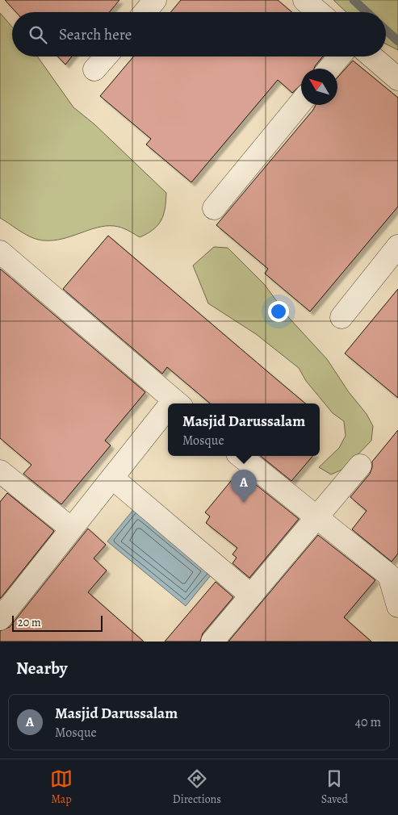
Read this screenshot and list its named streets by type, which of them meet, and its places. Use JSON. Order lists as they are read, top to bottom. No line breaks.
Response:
{"scale_bar":"20 m","north":"top left","page":{"search":"Search here","popup":["Masjid Darussalam","Mosque"],"pins":"A","scale":"20 m","heading":"Nearby","list":[{"mark":"A","name":"Masjid Darussalam","note":"Mosque","value":"40 m"}],"nav":["Map","Directions","Saved"]}}
